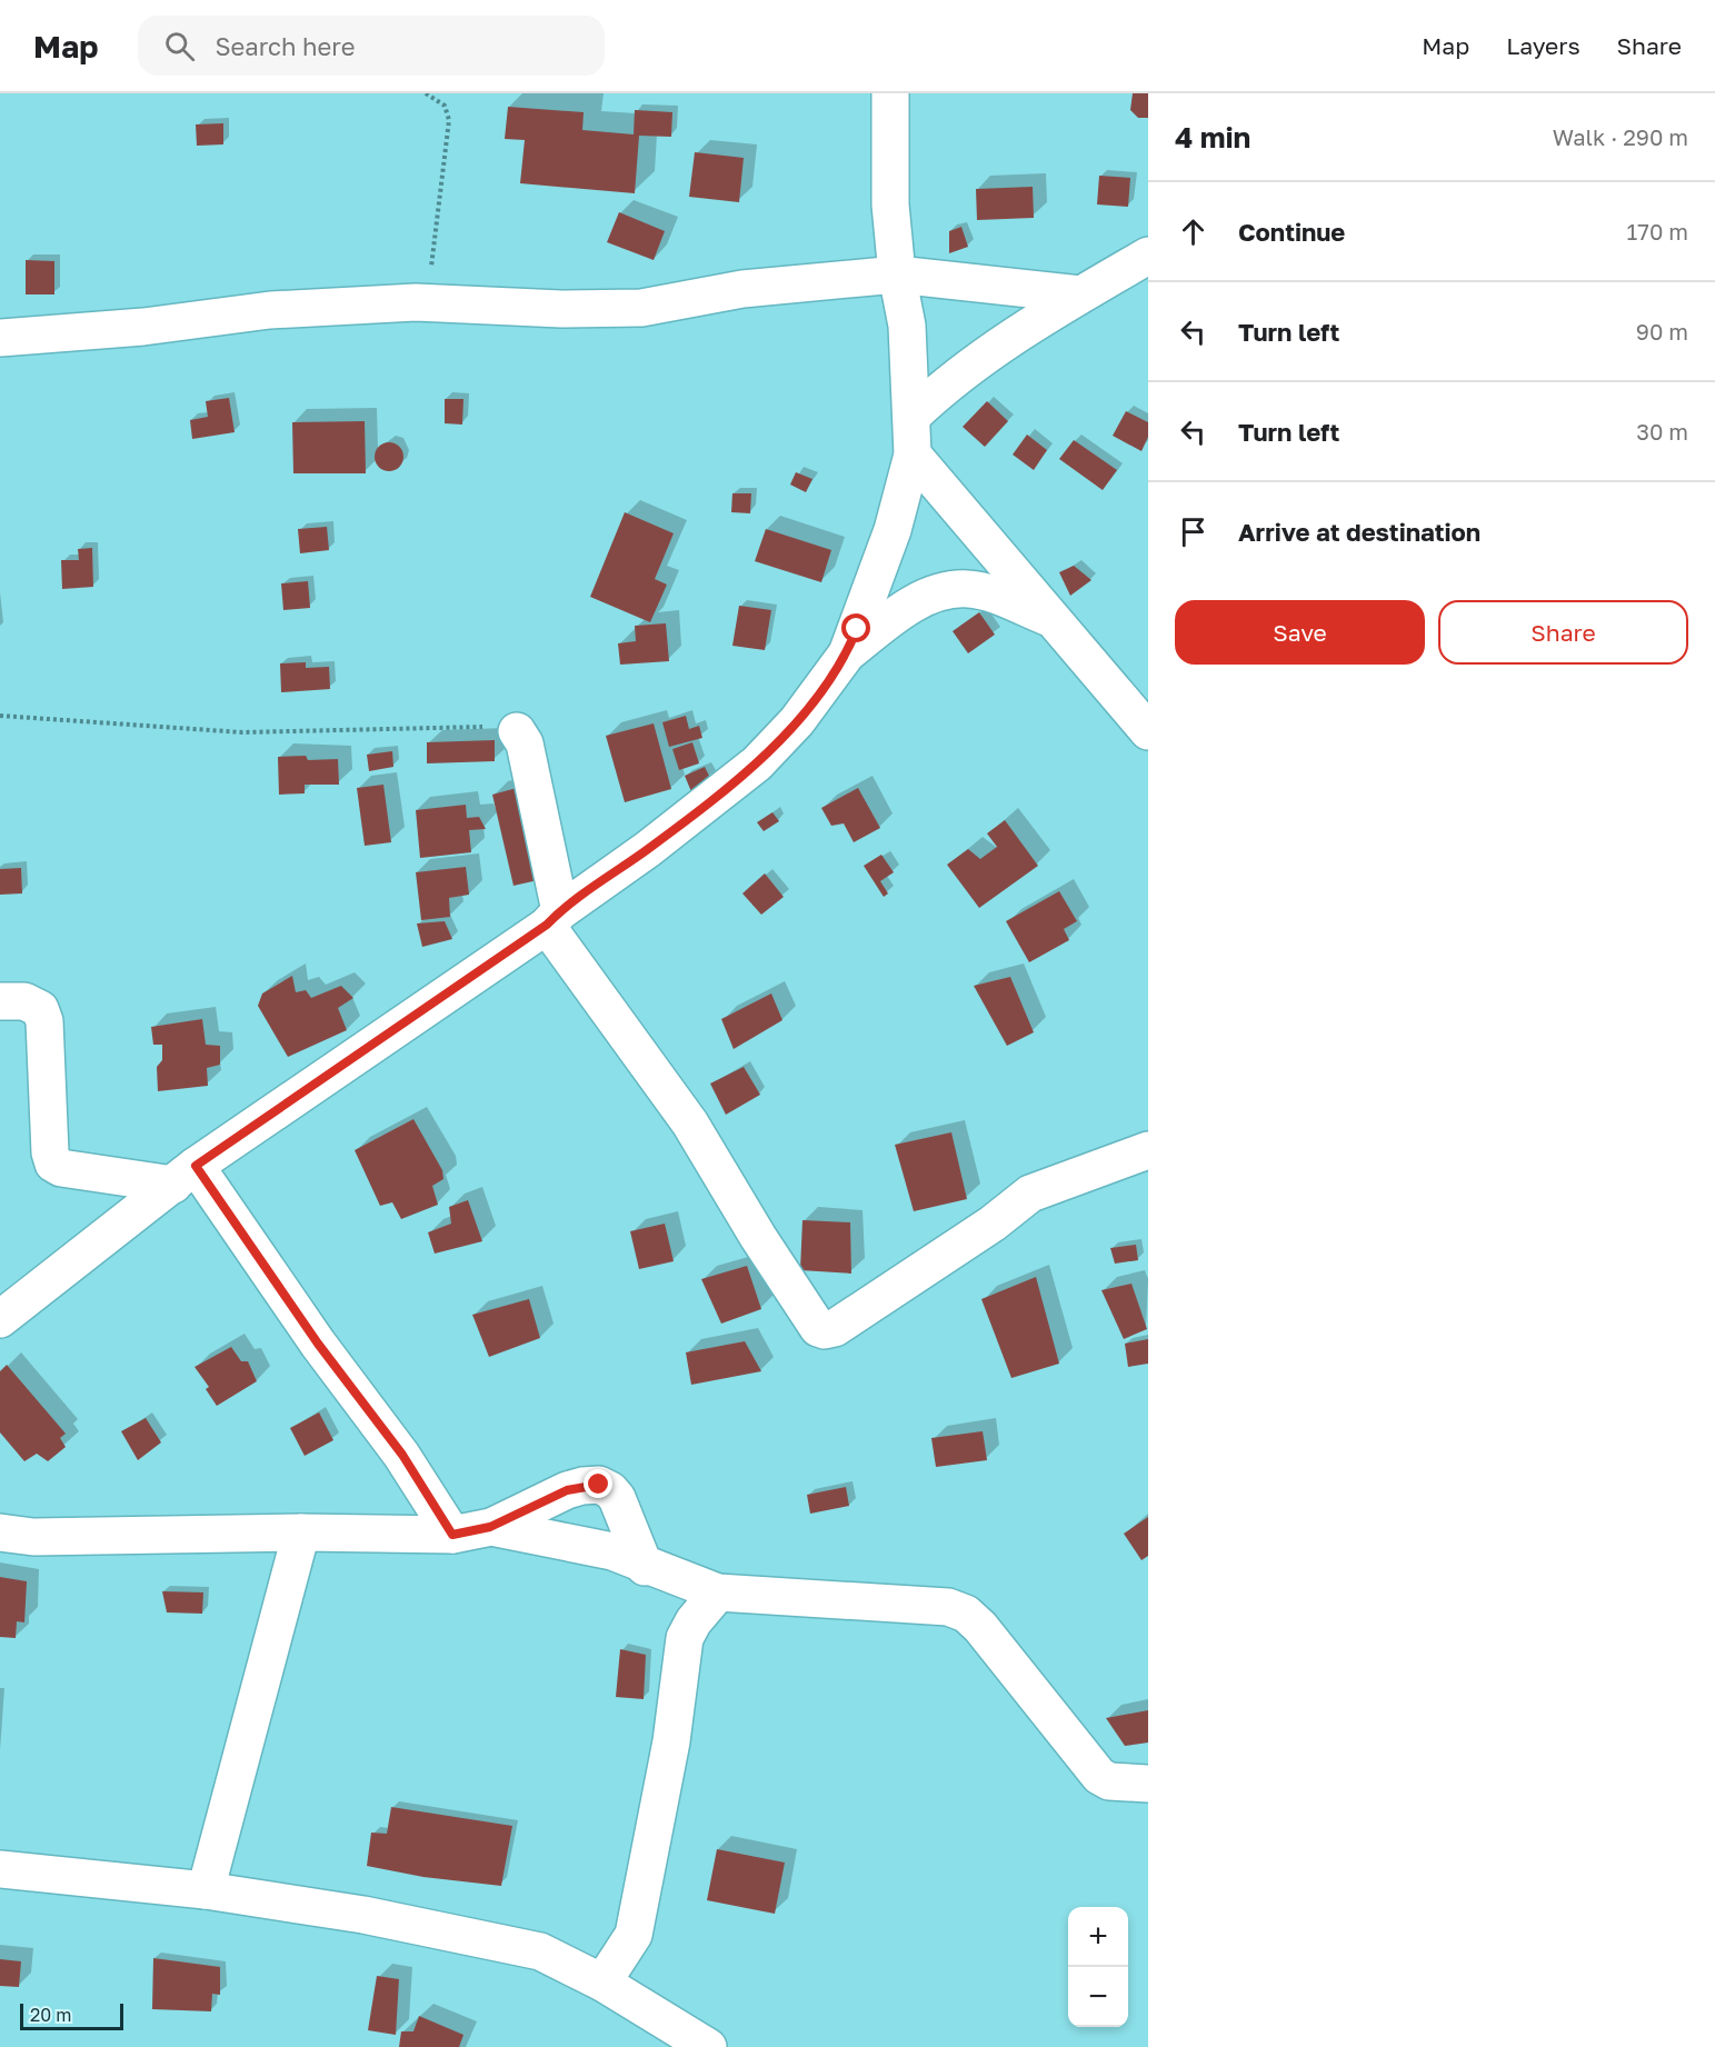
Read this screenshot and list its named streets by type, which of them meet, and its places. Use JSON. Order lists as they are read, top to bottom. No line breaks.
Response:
{"scale_bar":"20 m","page":{"header":"Map","search":"Search here","nav":["Map","Layers","Share"],"heading":["4 min","Walk · 290 m"],"list":[["Continue","170 m"],["Turn left","90 m"],["Turn left","30 m"],"Arrive at destination"],"buttons":["Save","Share"],"map_buttons":["+","−"],"scale":"20 m"}}
